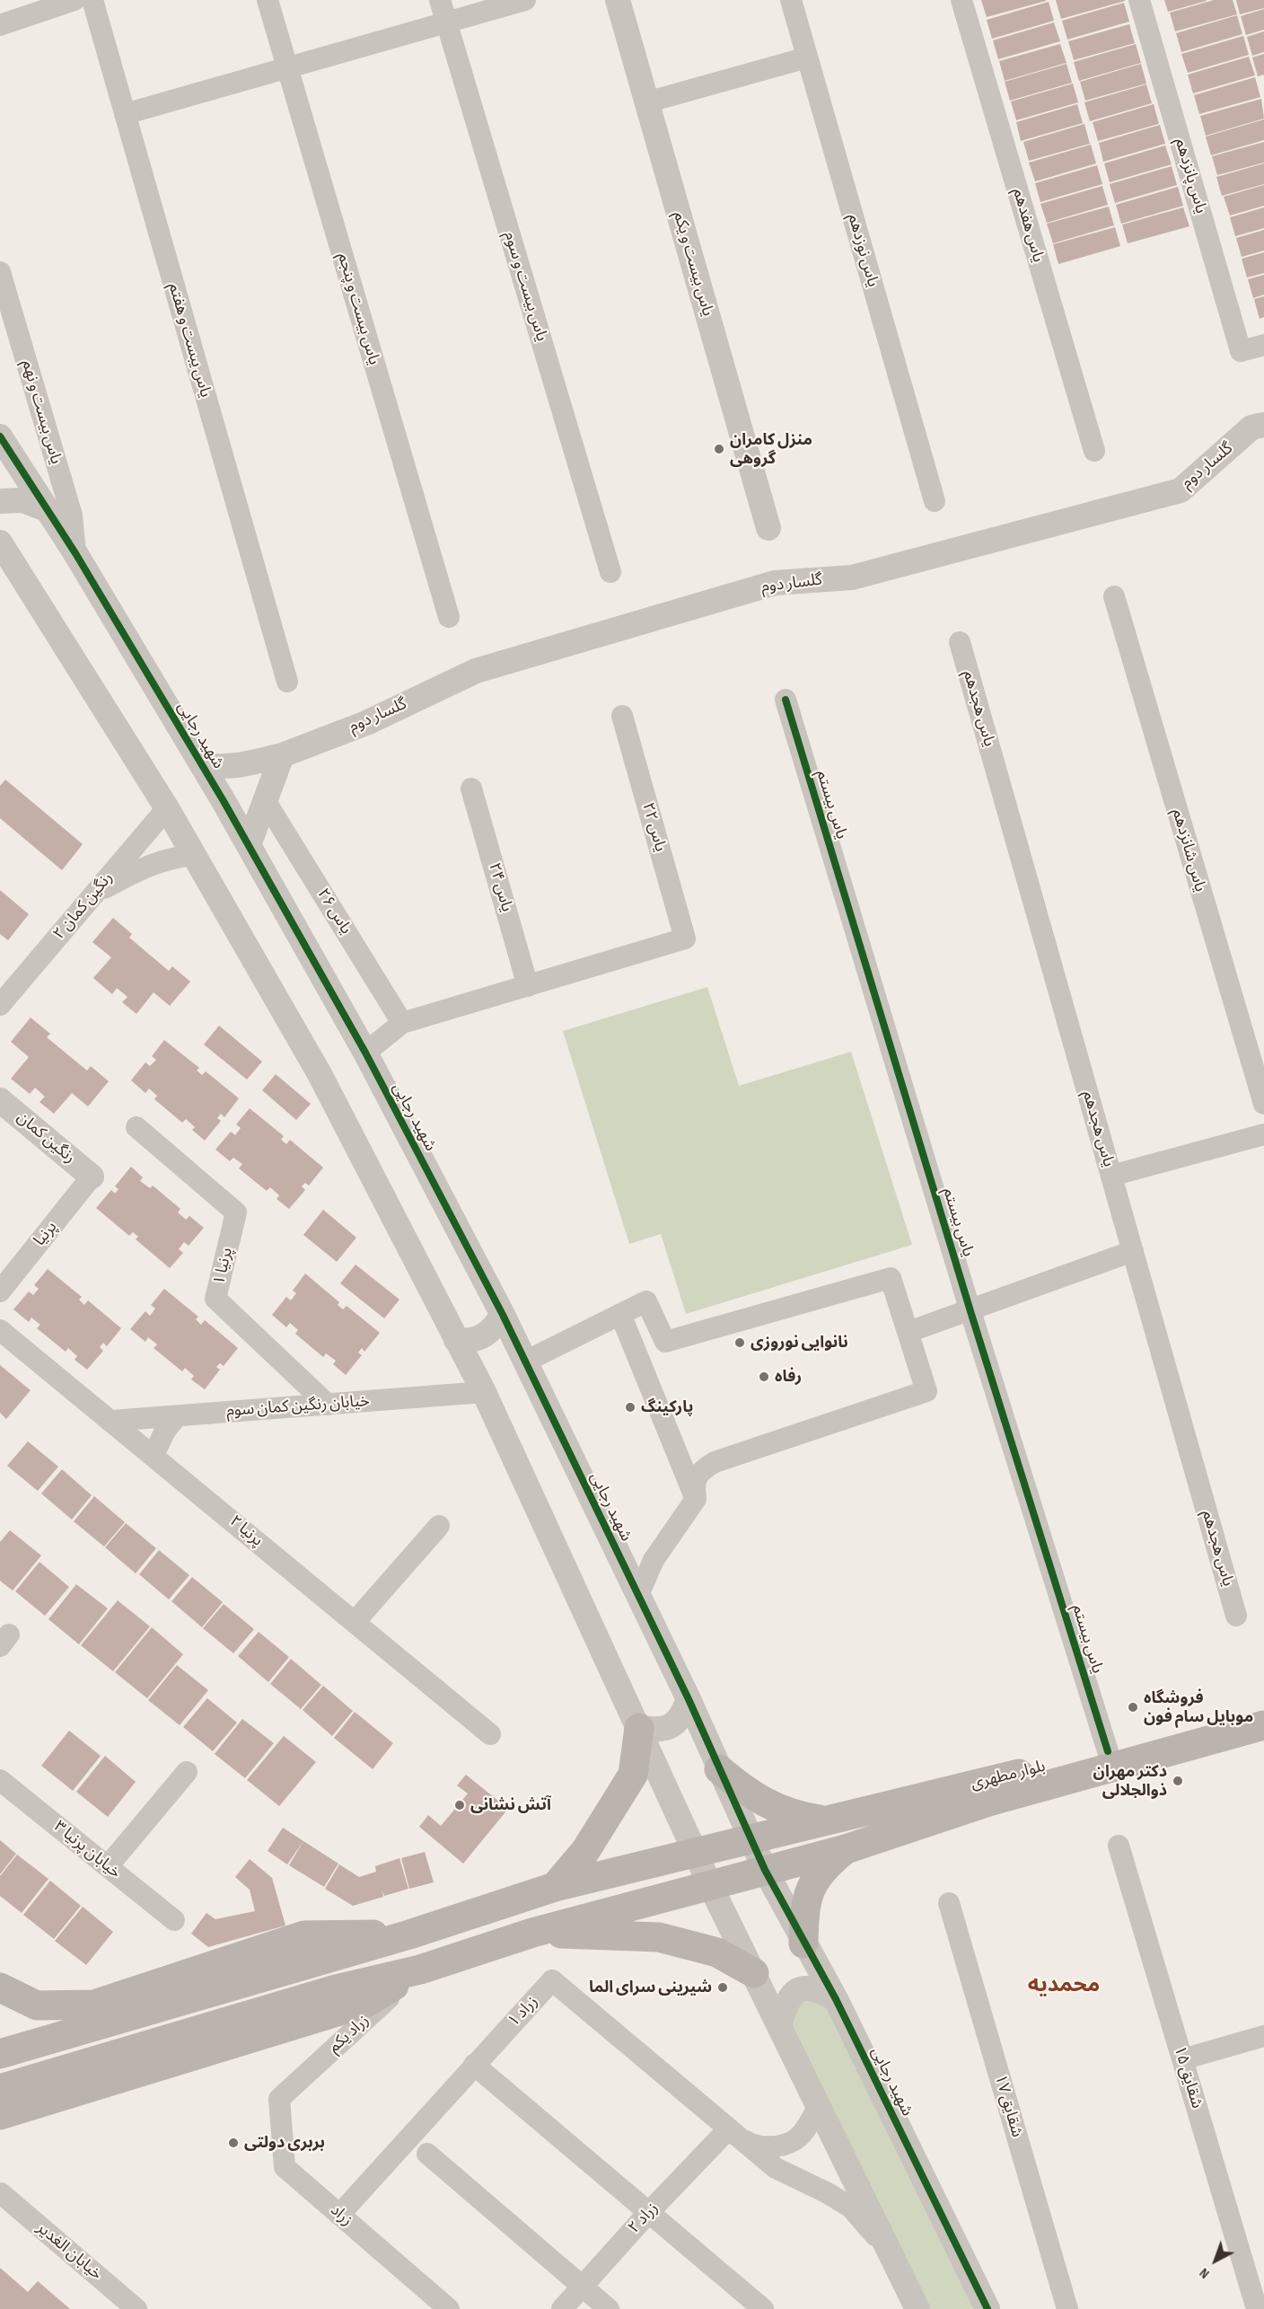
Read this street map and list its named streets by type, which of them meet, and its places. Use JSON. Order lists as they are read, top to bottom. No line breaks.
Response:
{"streets":{"main road":["بلوار مطهری"],"street":["یاس پانزدهم","یاس هفدهم","یاس نوزدهم","یاس بیست و یکم","یاس بیست و سوم","یاس بیست و پنجم","یاس یبست و هفتم","یاس بیست و نهم","گلسار دوم","یاس هجدهم","شهید رجایی","یاس بیستم","یاس ۲۲","یاس شانزدهم","یاس ۲۴","رنگین کمان ۲","یاس ۲۶","رنگین کمان","پرنیا","پرنیا ۱","خیابان رنگین کمان سوم","پرنیا ۲","خیابان پرنیا ۳","زراد ۱","زراد یکم","شقایق ۱۵","شقایق ۱۷","زراد","زراد ۲","خیابان الغدیر"]},"crossings":[["یاس بیست و نهم","شهید رجایی"],["گلسار دوم","شهید رجایی"],["شهید رجایی","بلوار مطهری"],["یاس بیستم","بلوار مطهری"],["یاس ۲۲","یاس ۲۴"],["رنگین کمان","پرنیا"],["پرنیا ۱","خیابان رنگین کمان سوم"],["خیابان رنگین کمان سوم","پرنیا ۲"],["بلوار مطهری","زراد یکم"],["زراد ۱","زراد"],["زراد ۱","زراد ۲"],["زراد یکم","زراد"]],"districts":["محمدیه"],"places":["منزل کامران گروهی","نانوایی نوروزی","رفاه","پارکینگ","فروشگاه موبایل سام فون","دکتر مهران ذوالجلالی","آتش نشانی","شیرینی سرای الما","بربری دولتی"],"north":"bottom left"}
